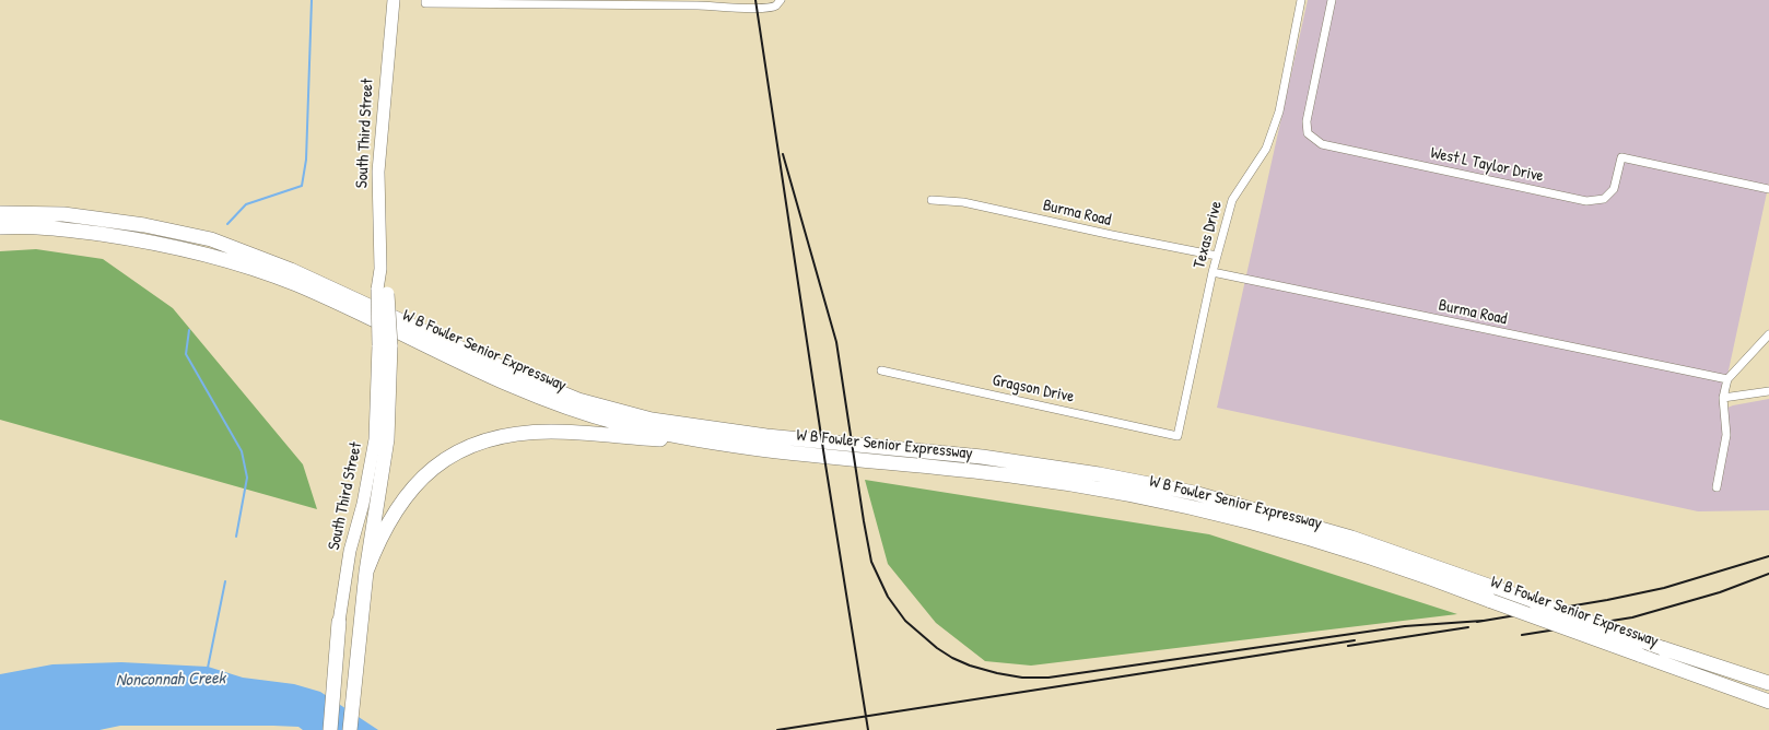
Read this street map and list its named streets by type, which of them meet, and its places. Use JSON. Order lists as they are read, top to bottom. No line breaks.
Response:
{"streets":{"highway":["South Third Street","W B Fowler Senior Expressway"],"street":["West L Taylor Drive","Burma Road","Texas Drive","Gragson Drive"]},"crossings":[["Burma Road","Texas Drive"],["Texas Drive","Gragson Drive"]],"water":["Nonconnah Creek"]}
